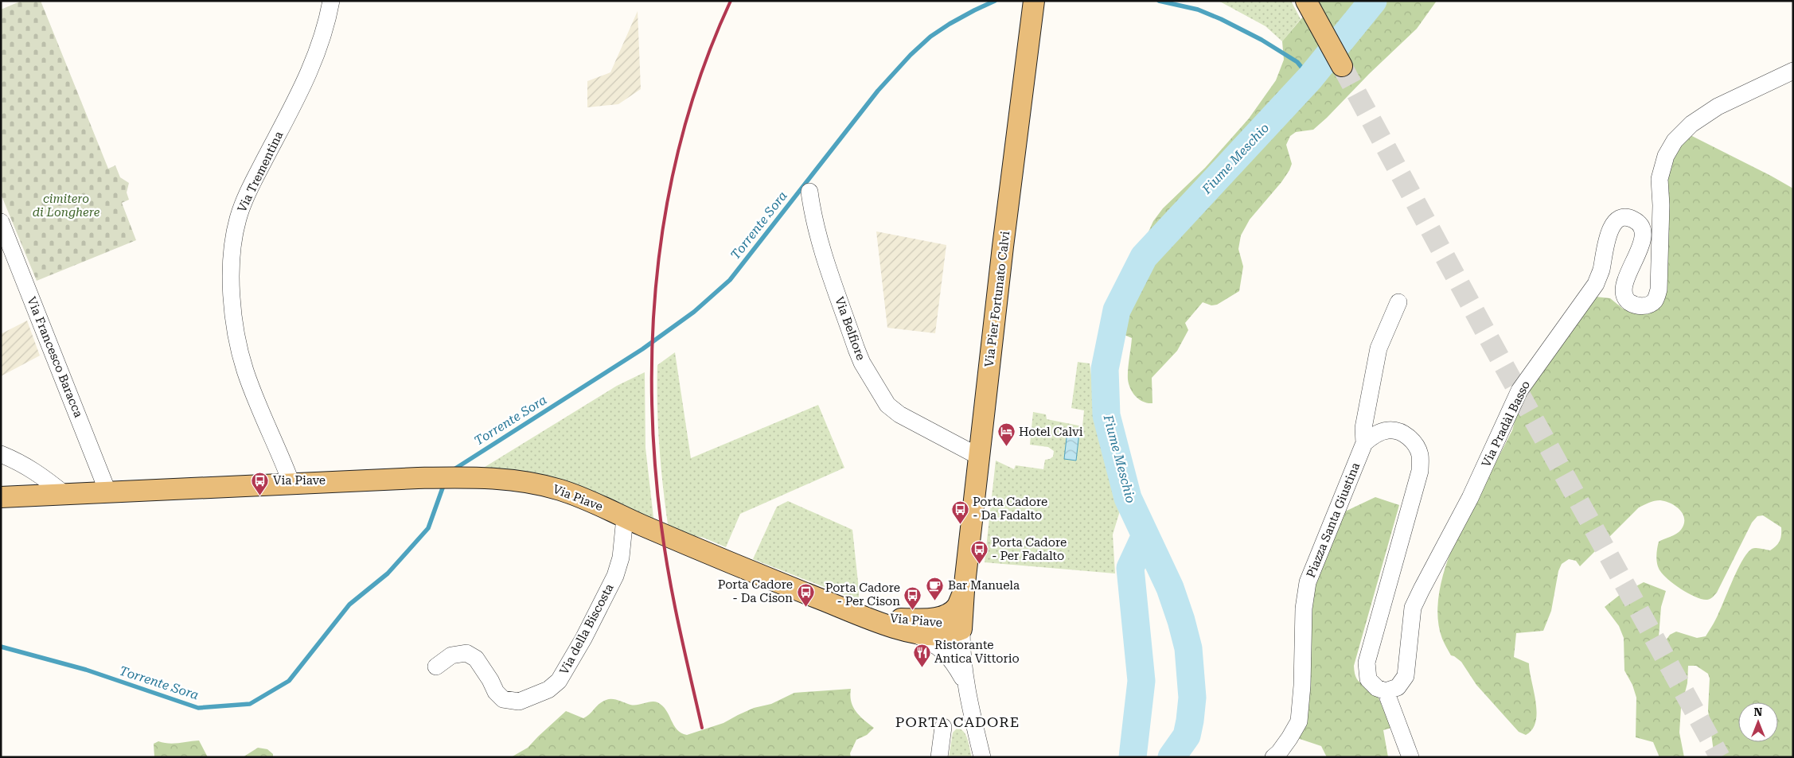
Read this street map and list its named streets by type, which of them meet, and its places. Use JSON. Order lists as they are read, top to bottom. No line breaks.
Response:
{"streets":{"main road":["Via Pier Fortunato Calvi","Via Piave"],"street":["Via Trementina","Via Belfiore","Via Francesco Baracca","Via Pradàl Basso","Piazza Santa Giustina","Via della Biscosta"]},"crossings":[["Via Trementina","Via Piave"],["Via Pier Fortunato Calvi","Via Belfiore"],["Via Pier Fortunato Calvi","Via Piave"],["Via Francesco Baracca","Via Piave"],["Via Piave","Via della Biscosta"]],"districts":["PORTA CADORE"],"water":["Fiume Meschio","Torrente Sora"],"parks":["cimitero di Longhere"],"places":{"hotel":["Hotel Calvi"],"bus stop":["Via Piave","Porta Cadore - Da Fadalto","Porta Cadore - Per Fadalto","Porta Cadore - Da Cison","Porta Cadore - Per Cison"],"cafe":["Bar Manuela"],"restaurant":["Ristorante Antica Vittorio"]},"north":"top"}
